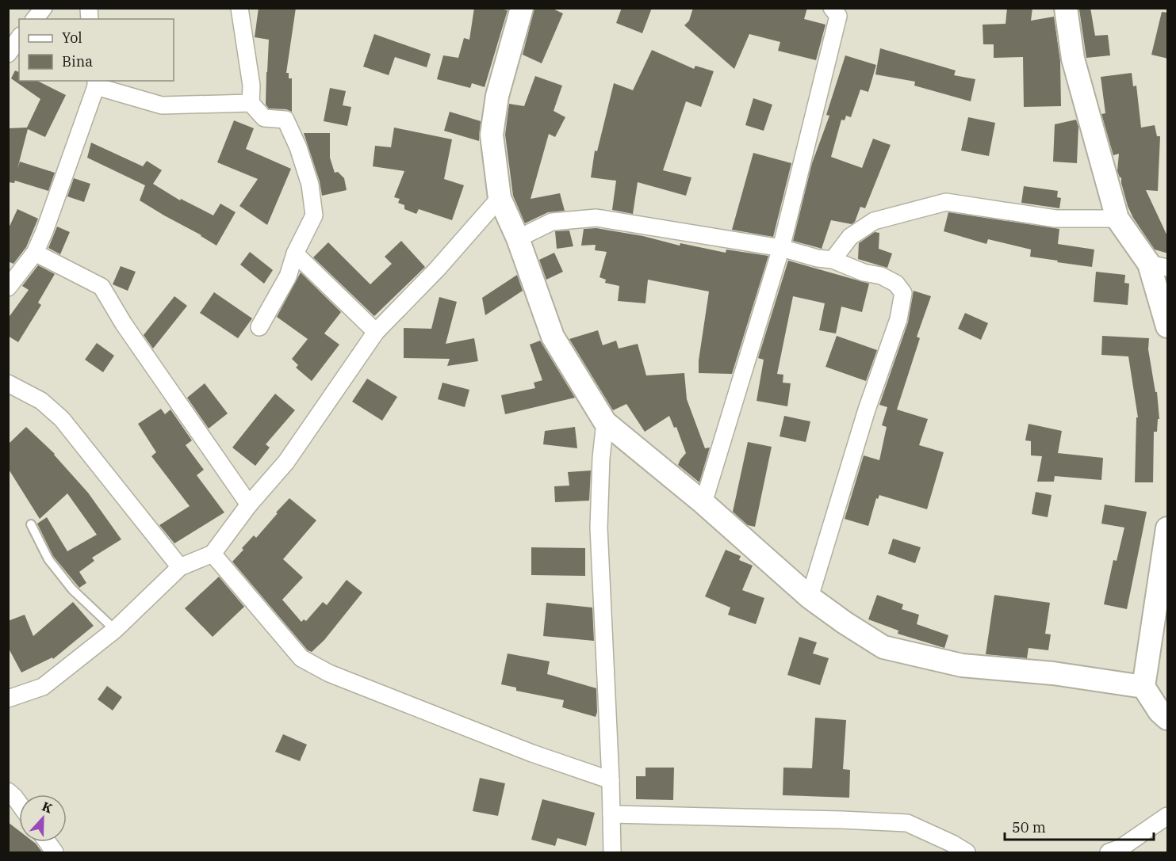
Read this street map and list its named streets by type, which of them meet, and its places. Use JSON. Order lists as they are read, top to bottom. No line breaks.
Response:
{"legend":["Yol","Bina"],"scale_bar":"50 m","north":"top"}
